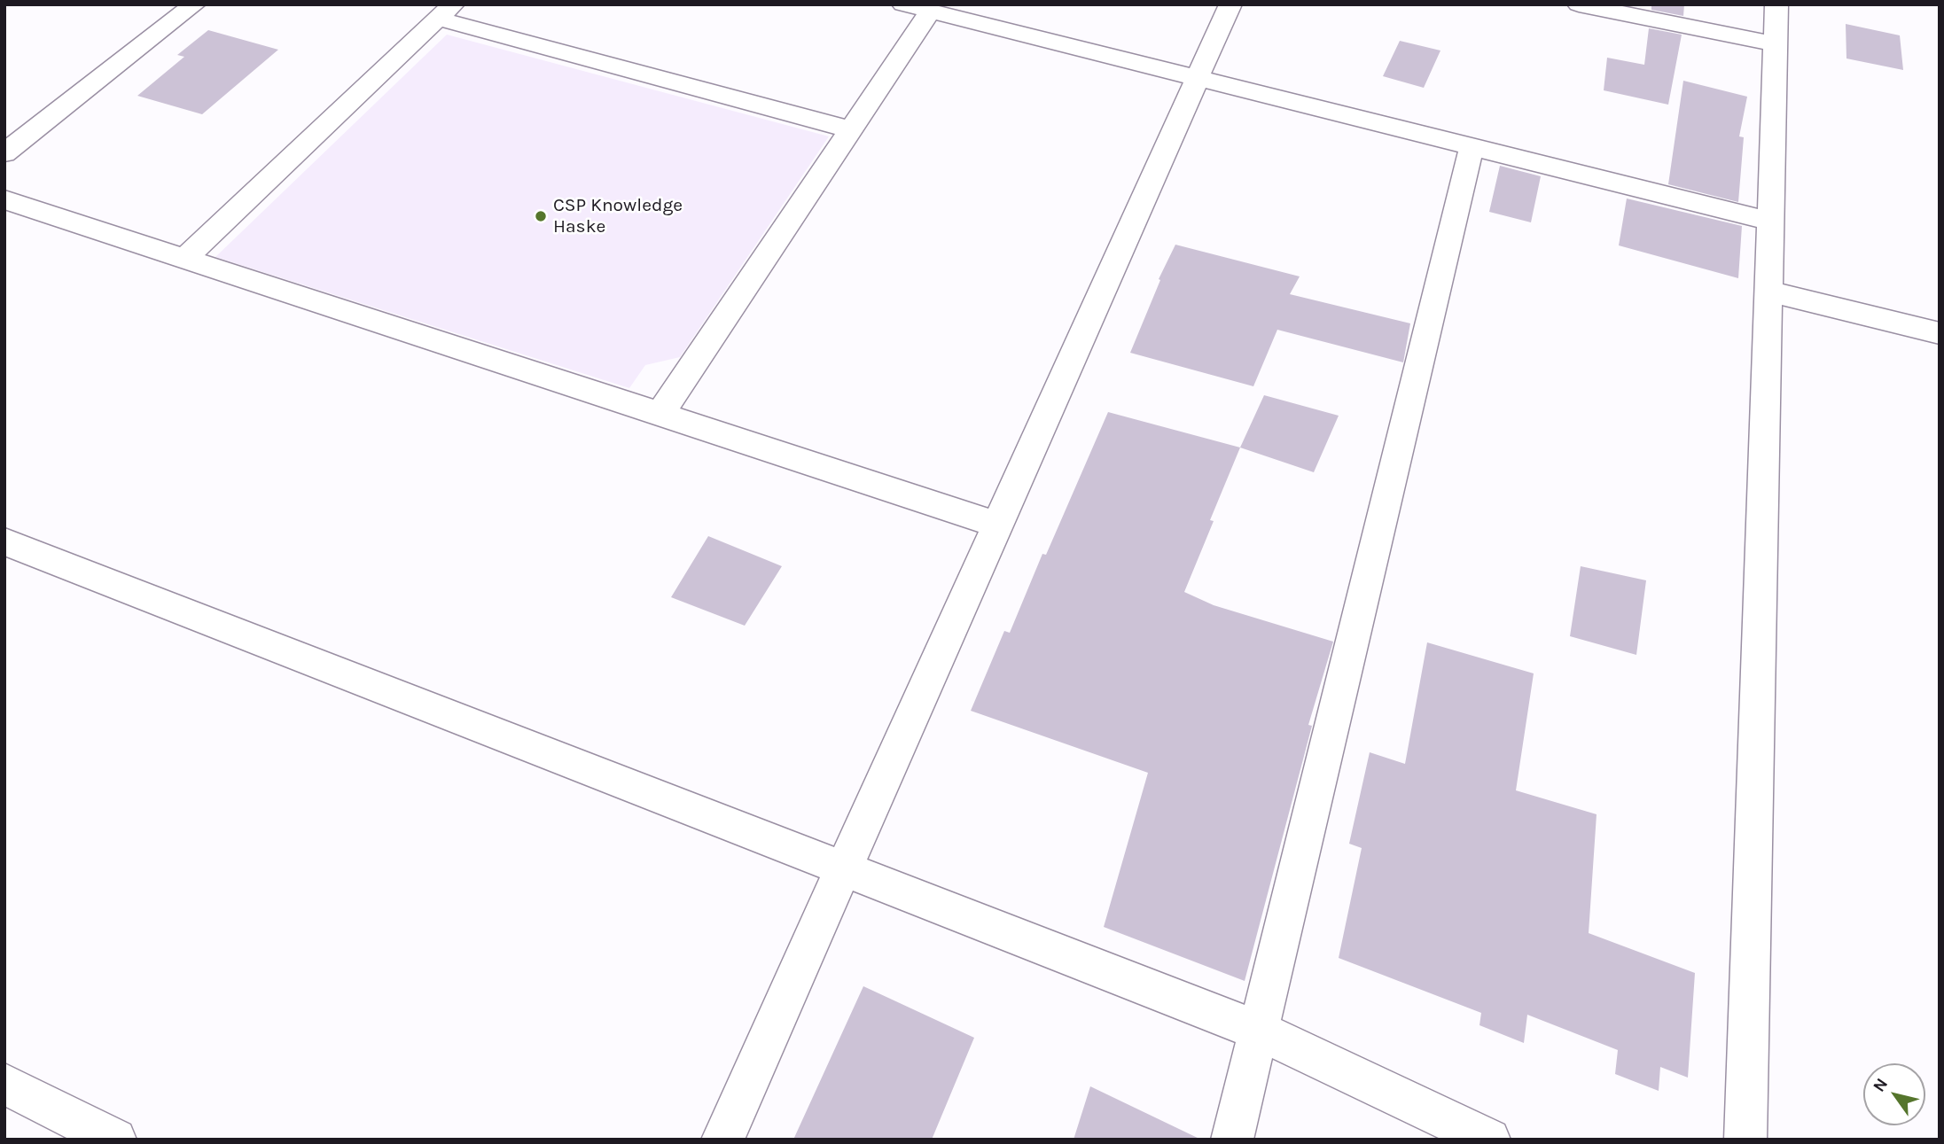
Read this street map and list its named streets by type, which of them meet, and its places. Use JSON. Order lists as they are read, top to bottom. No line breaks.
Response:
{"places":["CSP Knowledge Haske"],"north":"top left"}
